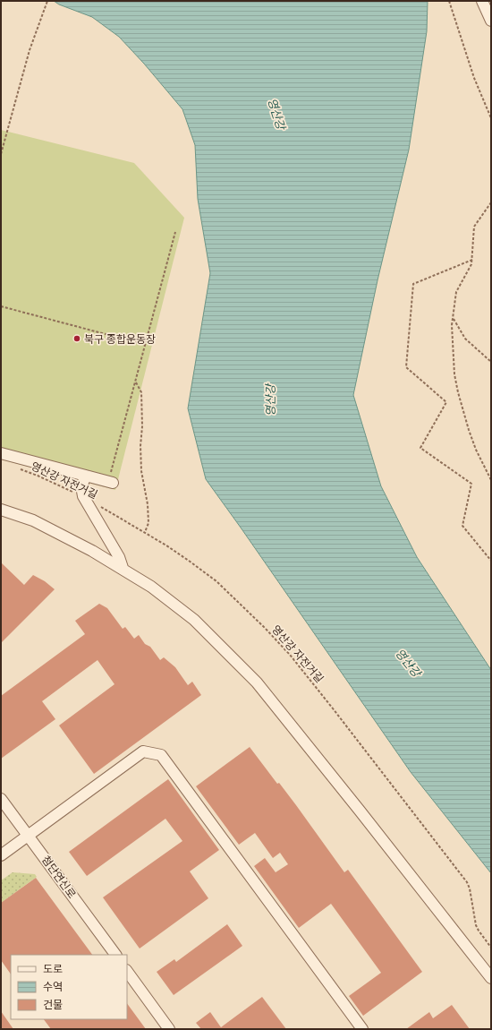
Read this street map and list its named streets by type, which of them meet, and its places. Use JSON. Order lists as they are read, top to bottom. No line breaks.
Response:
{"streets":{"street":["첨단연신로"],"path":["영산강 자전거길"]},"water":["영산강"],"places":["북구 종합운동장"],"legend":["도로","수역","건물"]}
